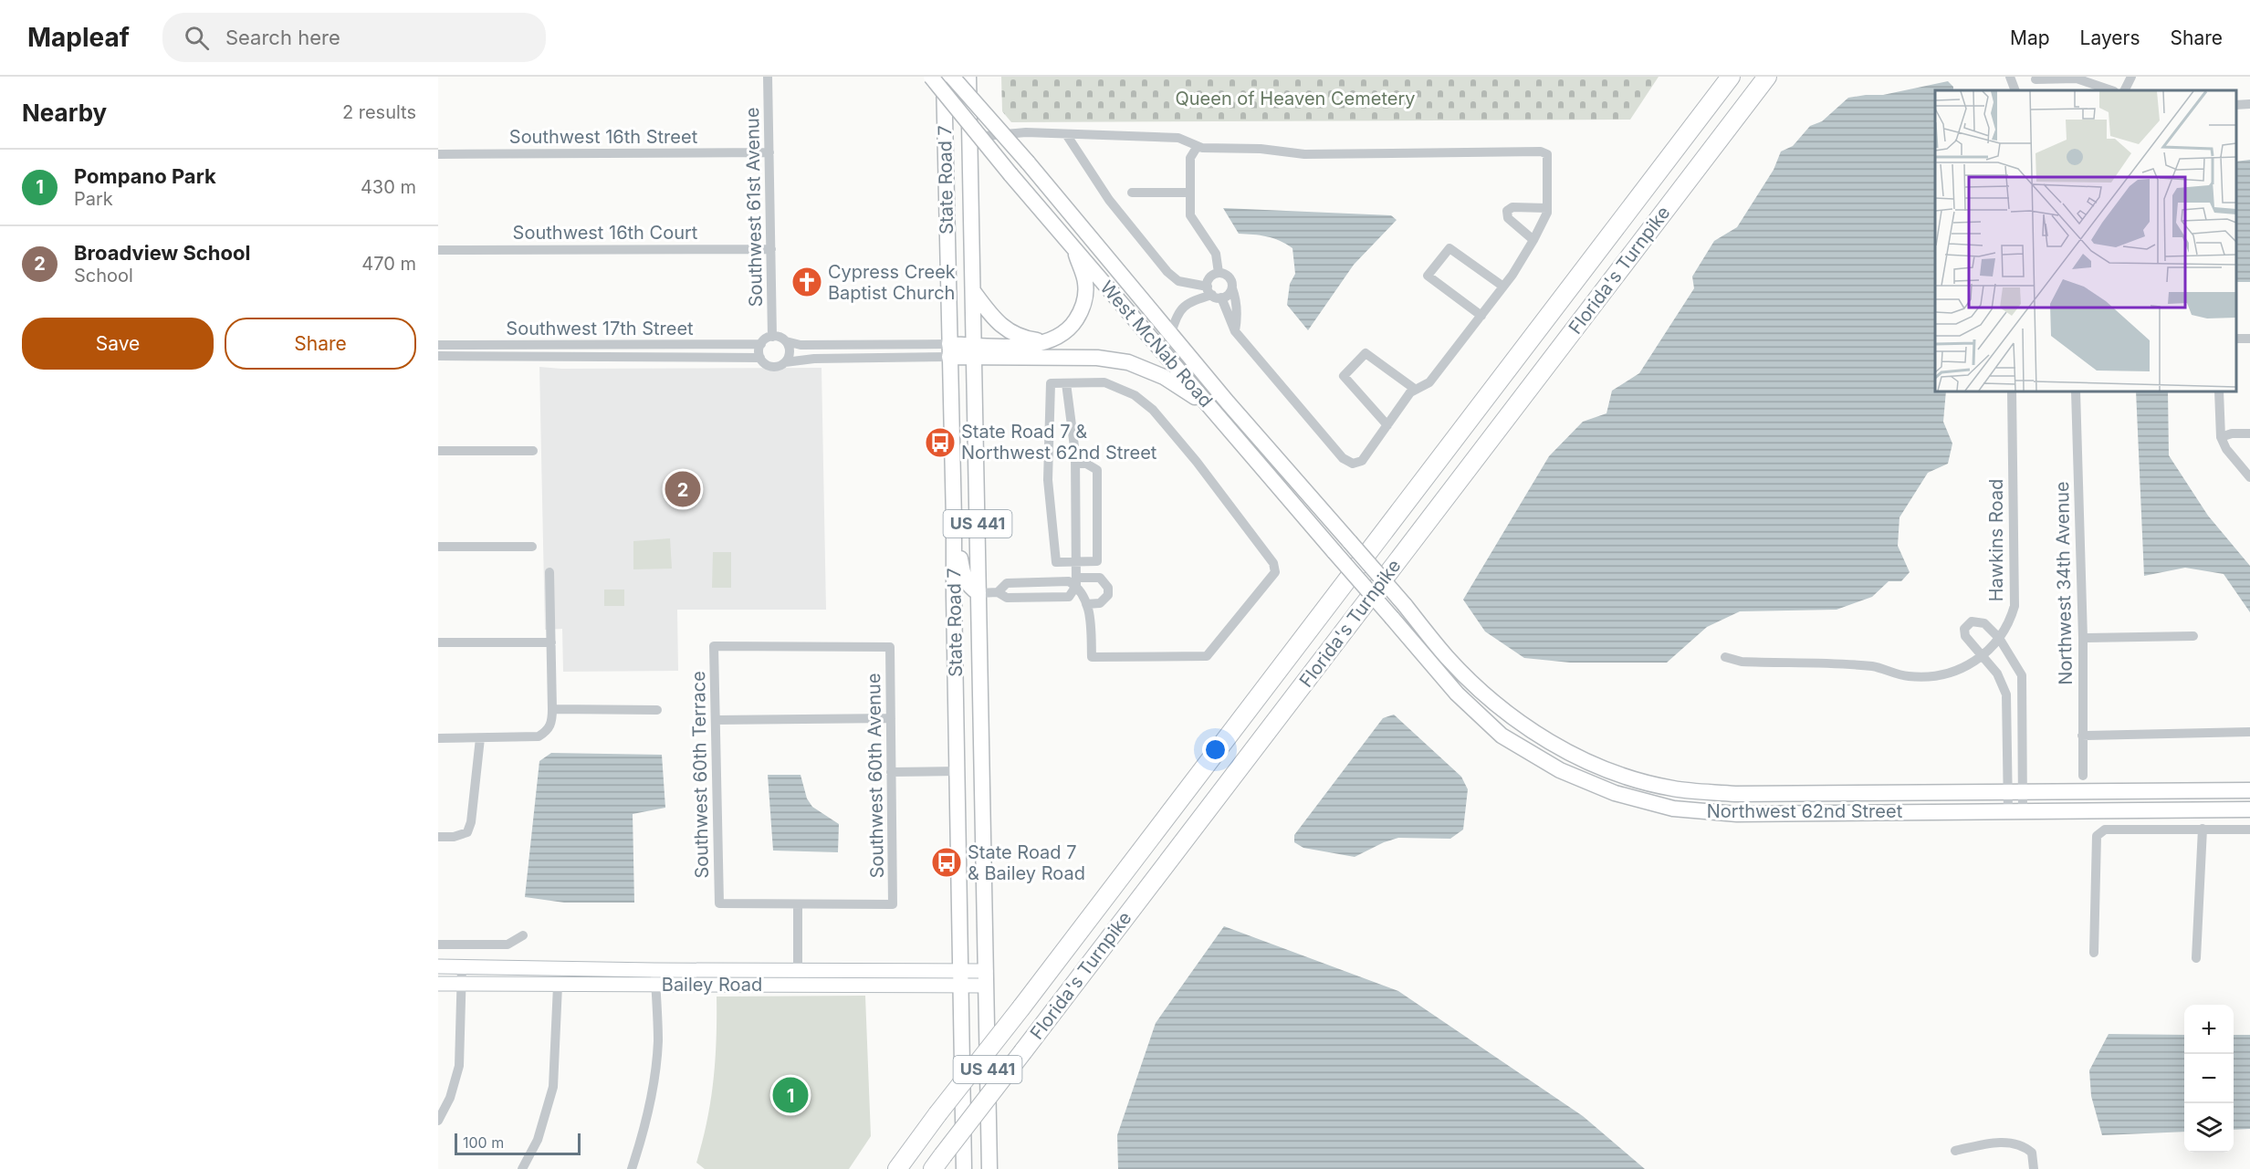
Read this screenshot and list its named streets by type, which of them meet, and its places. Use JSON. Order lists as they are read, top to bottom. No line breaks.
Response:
{"streets":{"highway":["Florida's Turnpike"],"main road":["State Road 7","West McNab Road","US 441","Northwest 62nd Street"],"street":["Southwest 16th Street","Southwest 61st Avenue","Southwest 16th Court","Southwest 17th Street","Hawkins Road","Northwest 34th Avenue","Southwest 60th Terrace","Southwest 60th Avenue","Bailey Road"]},"crossings":[["Southwest 16th Street","Southwest 61st Avenue"],["State Road 7","Bailey Road"],["Southwest 61st Avenue","Southwest 16th Court"],["Southwest 61st Avenue","Southwest 17th Street"],["West McNab Road","Northwest 62nd Street"],["Southwest 60th Terrace","Southwest 60th Avenue"]],"parks":["Queen of Heaven Cemetery"],"places":{"church":["Cypress Creek Baptist Church"],"bus stop":["State Road 7 & Northwest 62nd Street","State Road 7 & Bailey Road"]},"scale_bar":"100 m","page":{"header":"Mapleaf","search":"Search here","nav":["Map","Layers","Share"],"heading":["Nearby","2 results"],"list":[{"mark":"1","name":"Pompano Park","note":"Park","value":"430 m"},{"mark":"2","name":"Broadview School","note":"School","value":"470 m"}],"buttons":["Save","Share"],"pins":["2","1"],"map_buttons":["+","−"],"scale":"100 m"}}
